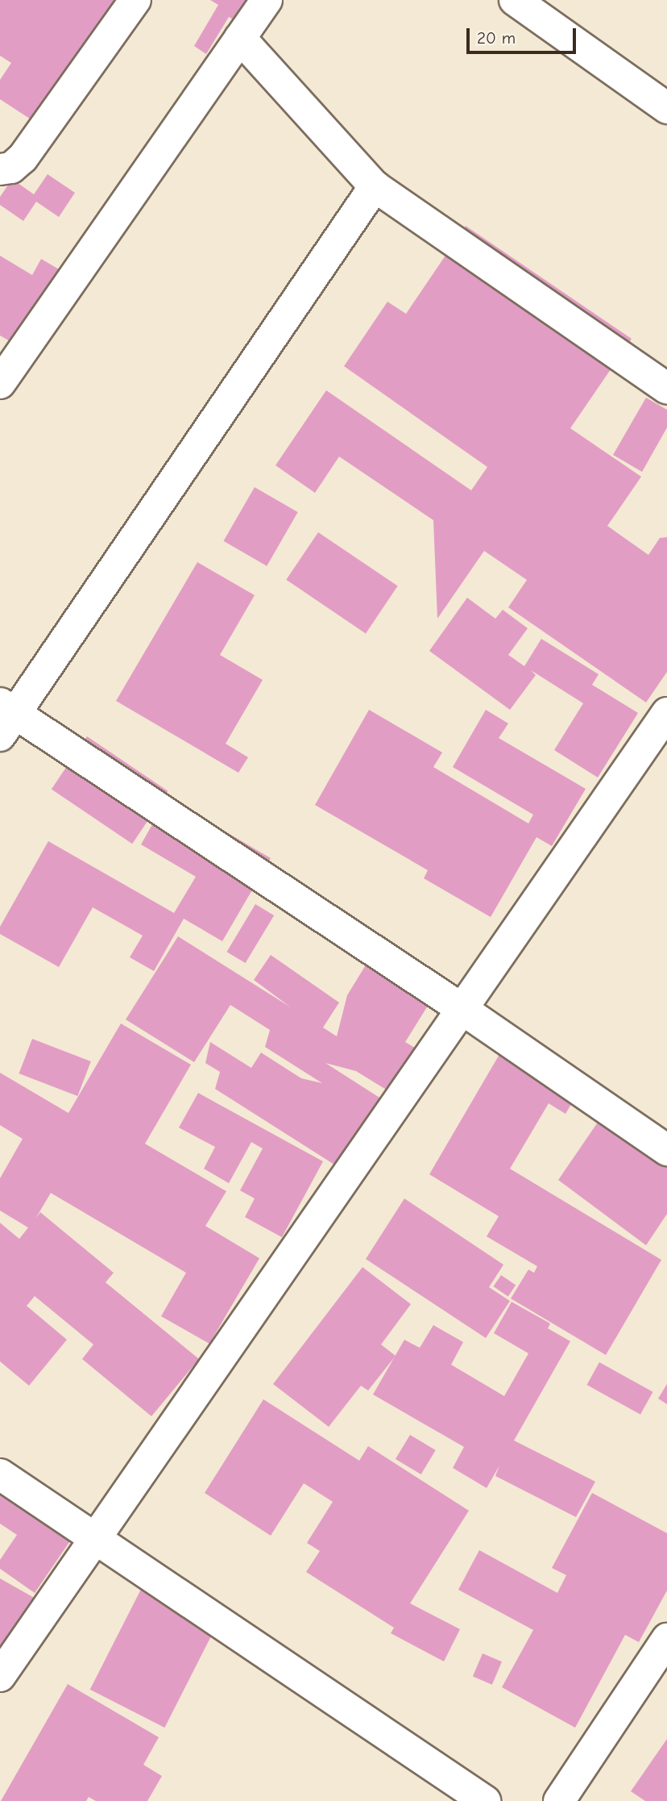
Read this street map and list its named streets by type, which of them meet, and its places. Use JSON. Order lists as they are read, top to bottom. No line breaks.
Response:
{"scale_bar":"20 m"}
